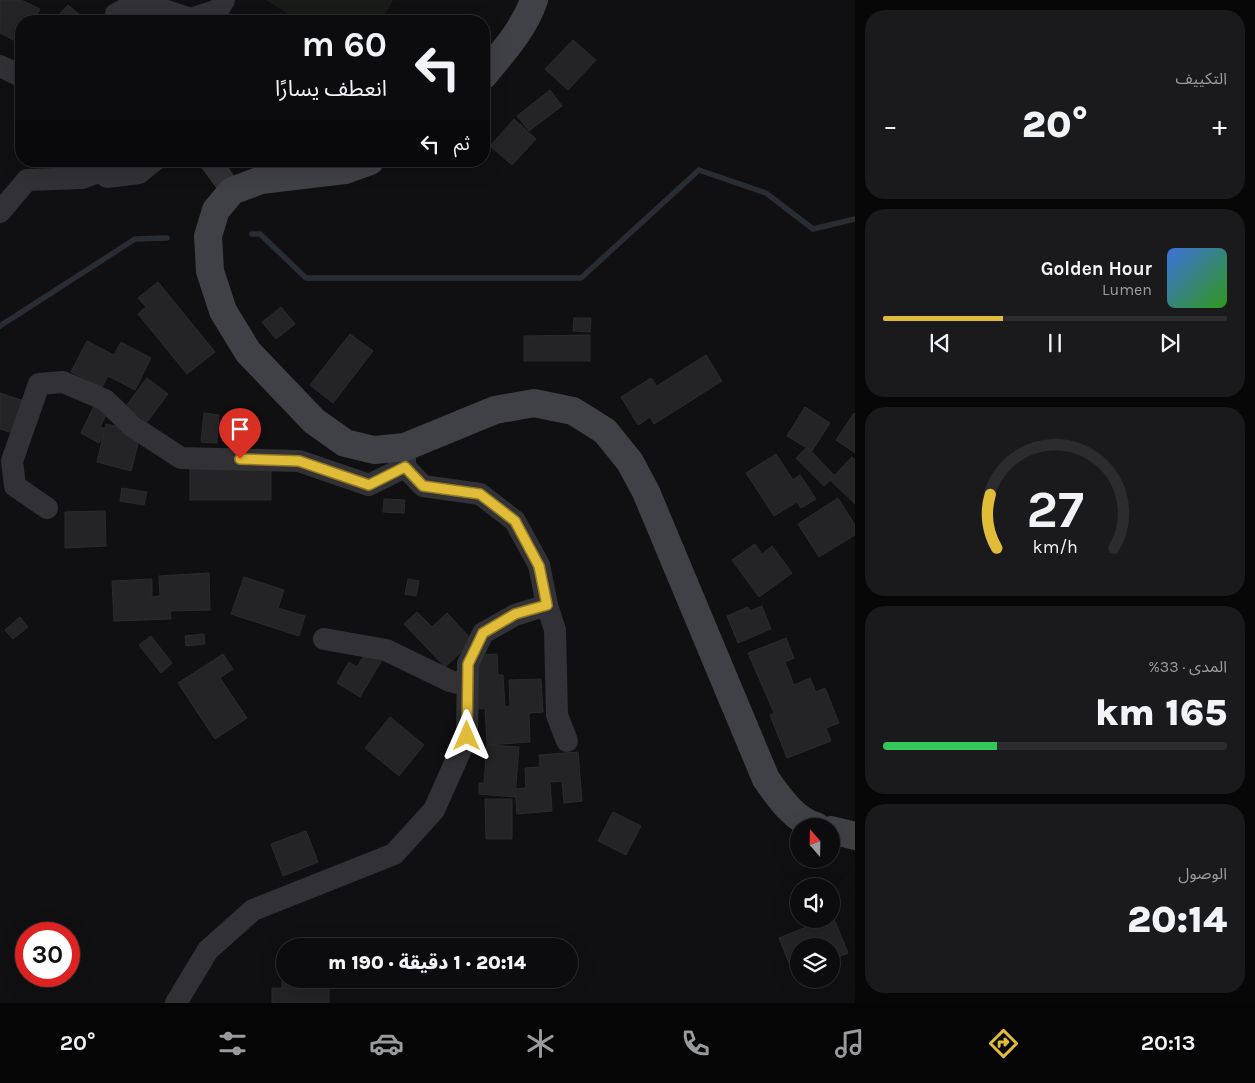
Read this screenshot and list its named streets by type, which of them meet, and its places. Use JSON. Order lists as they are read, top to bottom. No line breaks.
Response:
{"north":"top","page":{"tile":["التكييف",["المدى · 33%","165 km"],["الوصول","20:14"]],"turn":["60 m","انعطف يسارًا"],"heat":["−","20°","+"],"then":"ثم","song":["Golden Hour","Lumen"],"limit":"30","trip":"20:14 · 1 دقيقة · 190 m","tabs":["20:13","20°"],"gauge":["27","km/h"]}}
